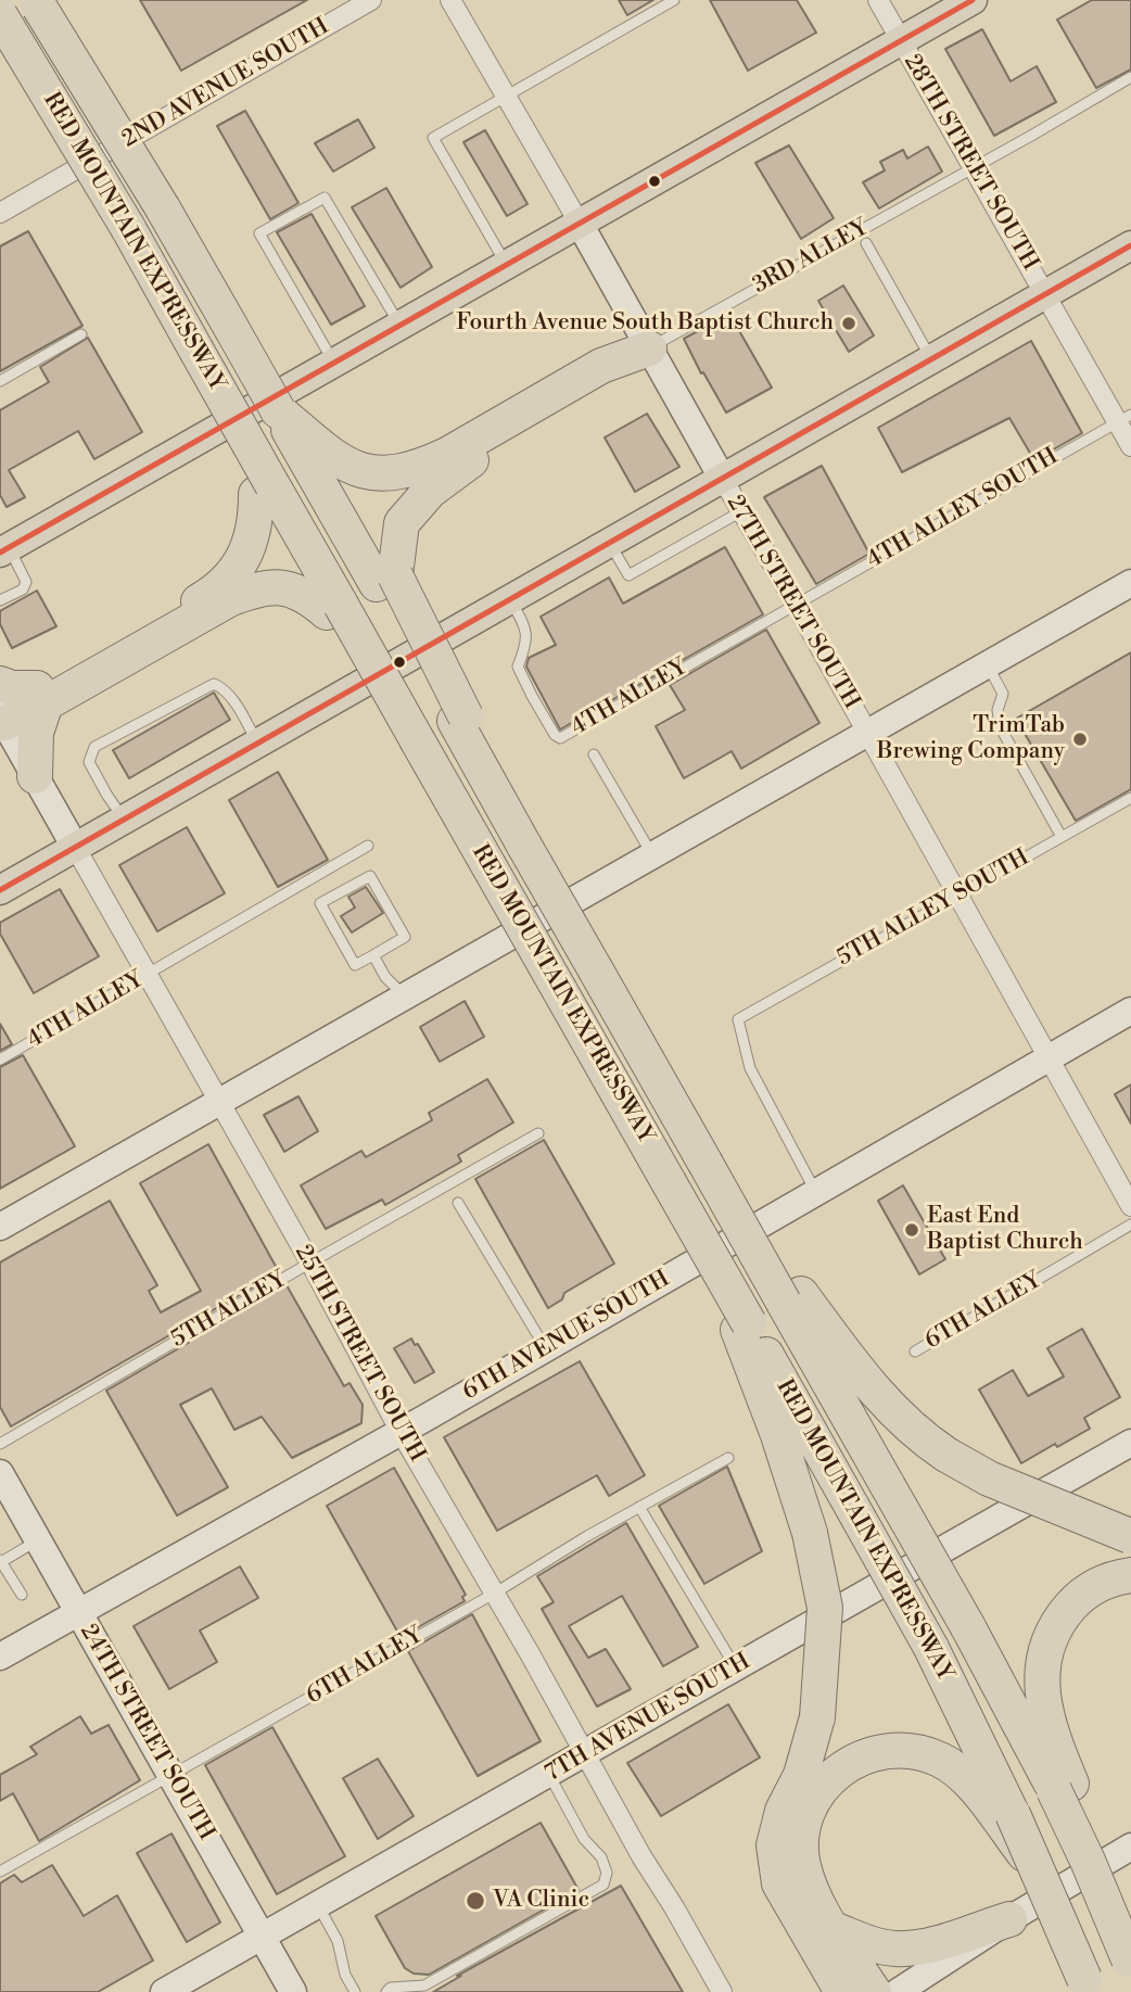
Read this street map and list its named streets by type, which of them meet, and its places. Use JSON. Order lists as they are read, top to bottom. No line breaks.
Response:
{"streets":{"highway":["RED MOUNTAIN EXPRESSWAY"],"street":["2ND AVENUE SOUTH","28TH STREET SOUTH","27TH STREET SOUTH","6TH AVENUE SOUTH","25TH STREET SOUTH","7TH AVENUE SOUTH","24TH STREET SOUTH"],"lane":["3RD ALLEY","4TH ALLEY SOUTH","4TH ALLEY","5TH ALLEY SOUTH","5TH ALLEY","6TH ALLEY"]},"crossings":[["28TH STREET SOUTH","3RD ALLEY"],["28TH STREET SOUTH","4TH ALLEY SOUTH"],["3RD ALLEY","27TH STREET SOUTH"],["4TH ALLEY SOUTH","27TH STREET SOUTH"],["4TH ALLEY SOUTH","4TH ALLEY"],["27TH STREET SOUTH","4TH ALLEY"],["27TH STREET SOUTH","5TH ALLEY SOUTH"],["27TH STREET SOUTH","6TH AVENUE SOUTH"],["4TH ALLEY","25TH STREET SOUTH"],["5TH ALLEY SOUTH","6TH AVENUE SOUTH"],["5TH ALLEY","25TH STREET SOUTH"],["6TH ALLEY","25TH STREET SOUTH"],["6TH ALLEY","24TH STREET SOUTH"],["6TH AVENUE SOUTH","25TH STREET SOUTH"],["6TH AVENUE SOUTH","24TH STREET SOUTH"],["25TH STREET SOUTH","7TH AVENUE SOUTH"],["7TH AVENUE SOUTH","24TH STREET SOUTH"]],"places":["Fourth Avenue South Baptist Church","TrimTab Brewing Company","East End Baptist Church","VA Clinic"]}
